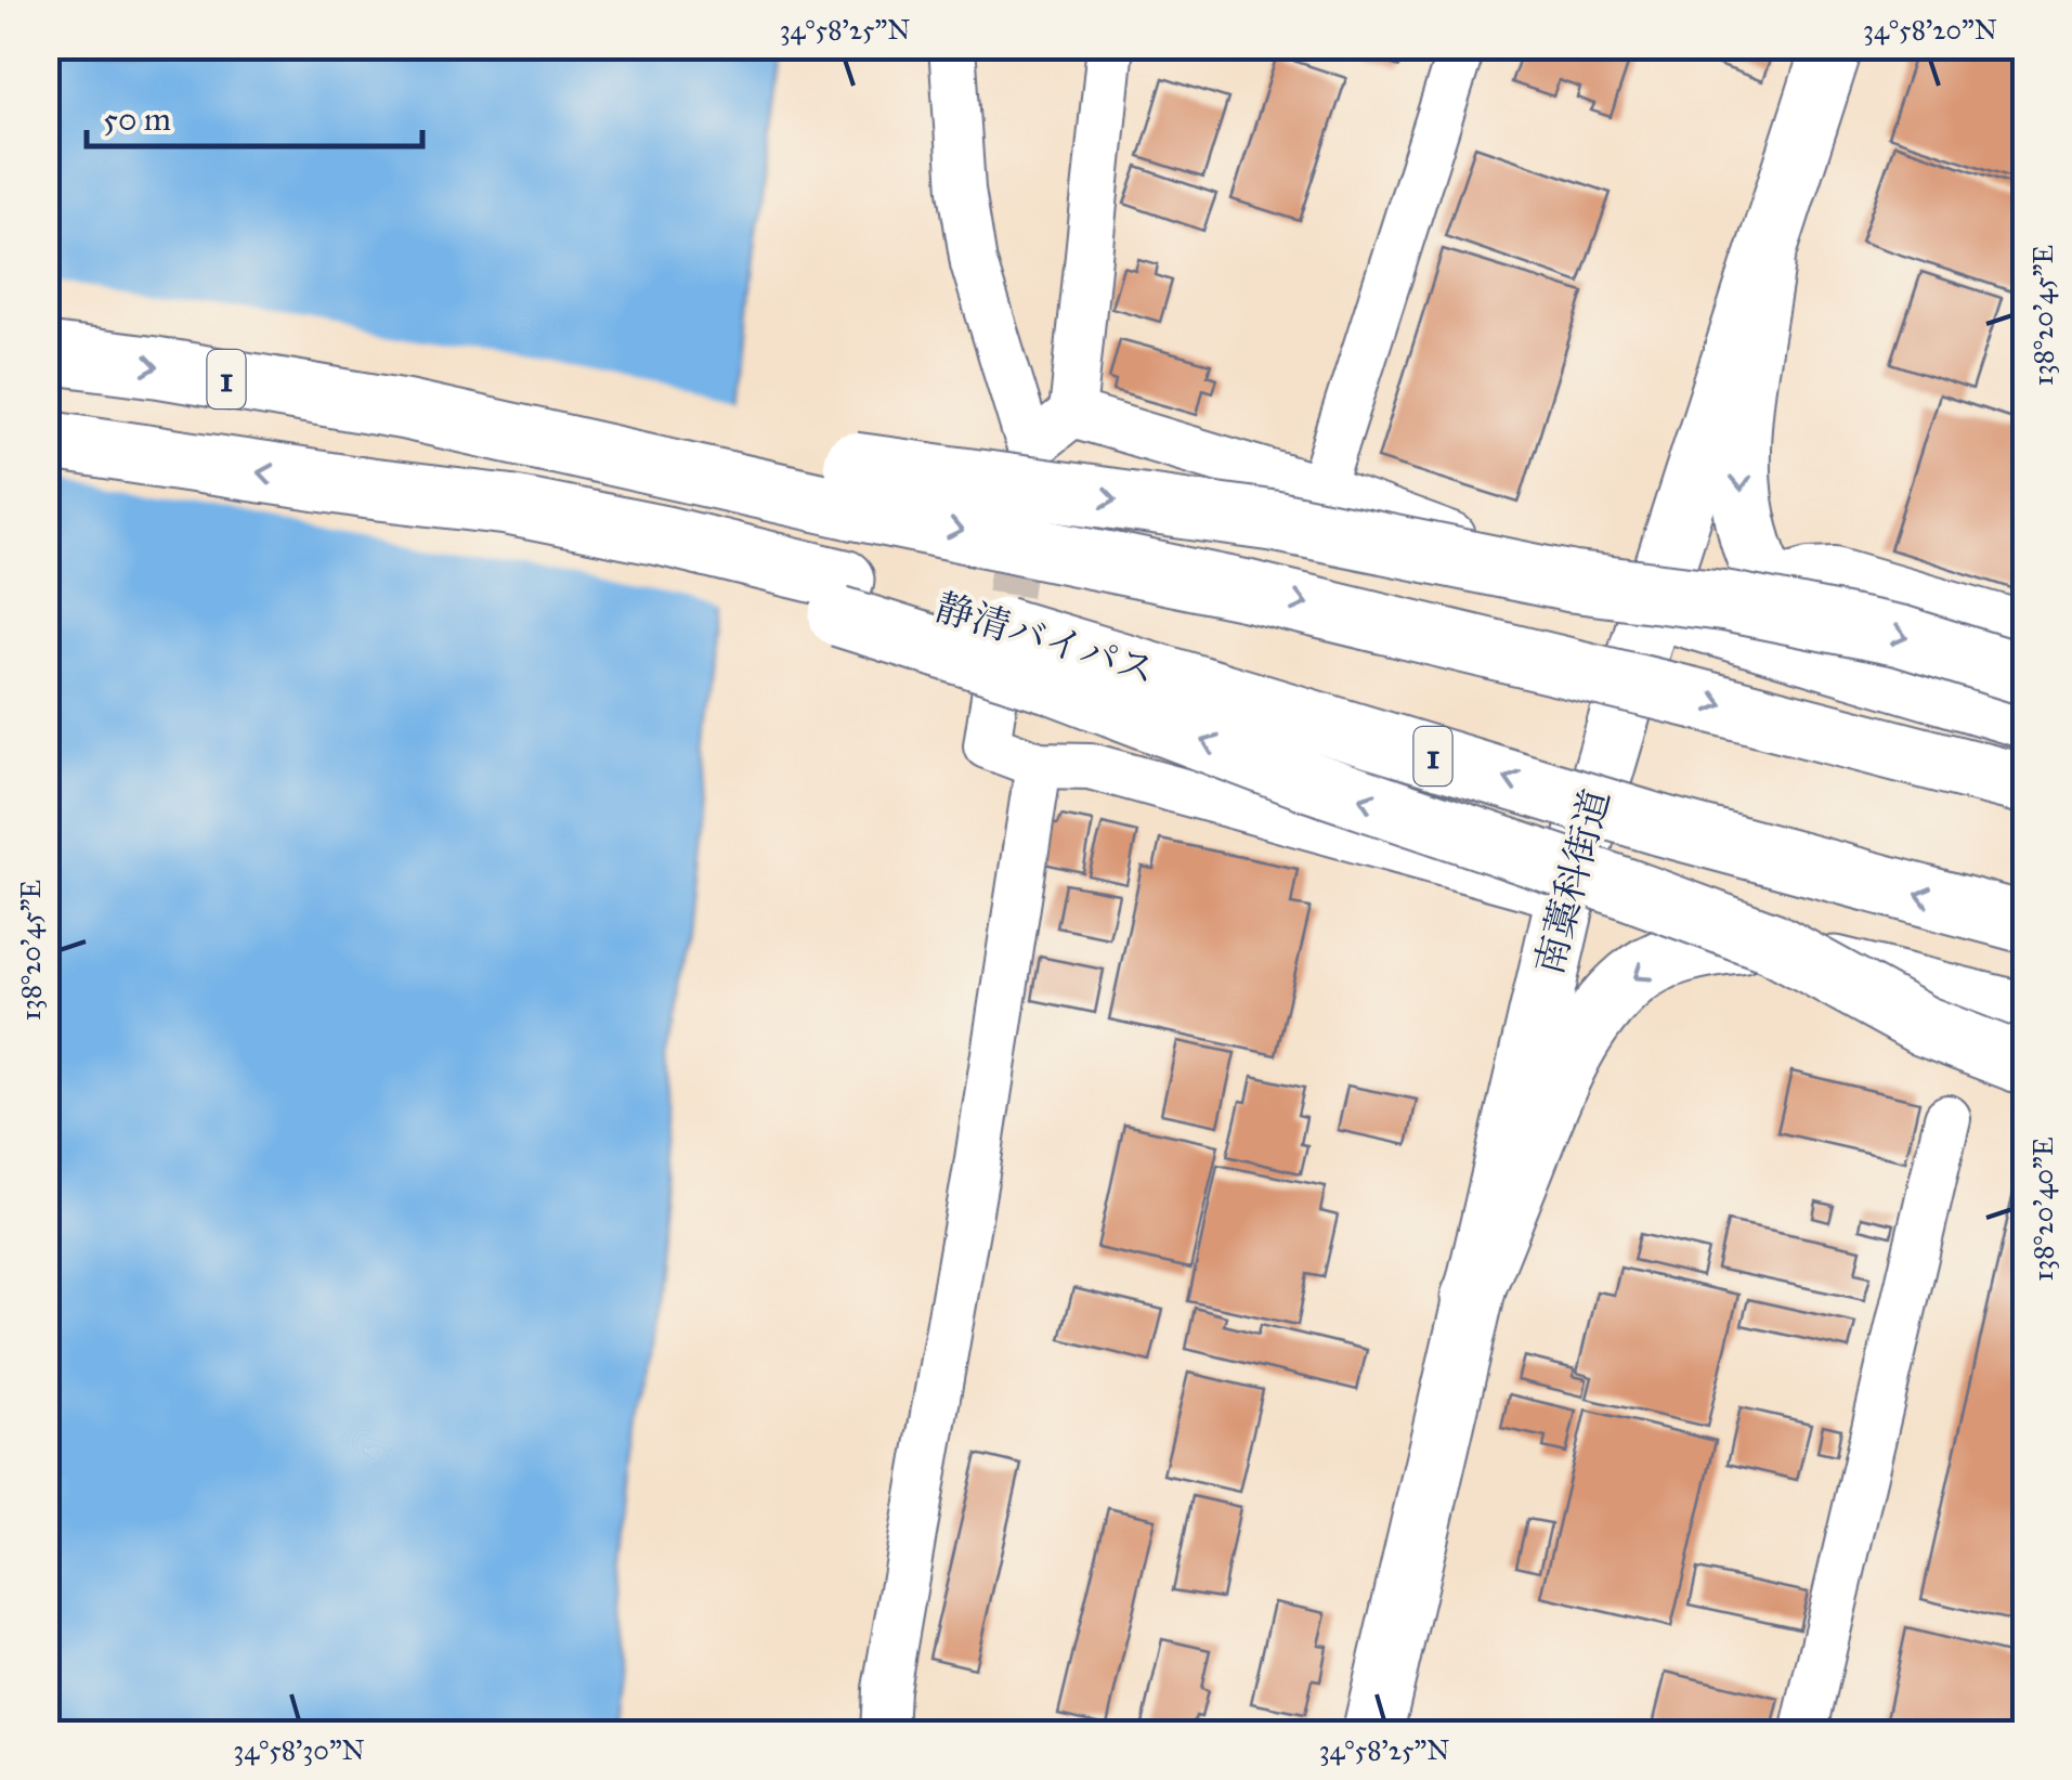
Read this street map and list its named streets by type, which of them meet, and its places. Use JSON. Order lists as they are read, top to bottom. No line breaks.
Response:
{"streets":{"main road":["1","静清バイパス","南藁科街道"]},"crossings":[["1","静清バイパス"]],"scale_bar":"50 m","coordinates":["34°58'25\"N","34°58'20\"N","138°20'45\"E","138°20'40\"E","34°58'30\"N"]}
